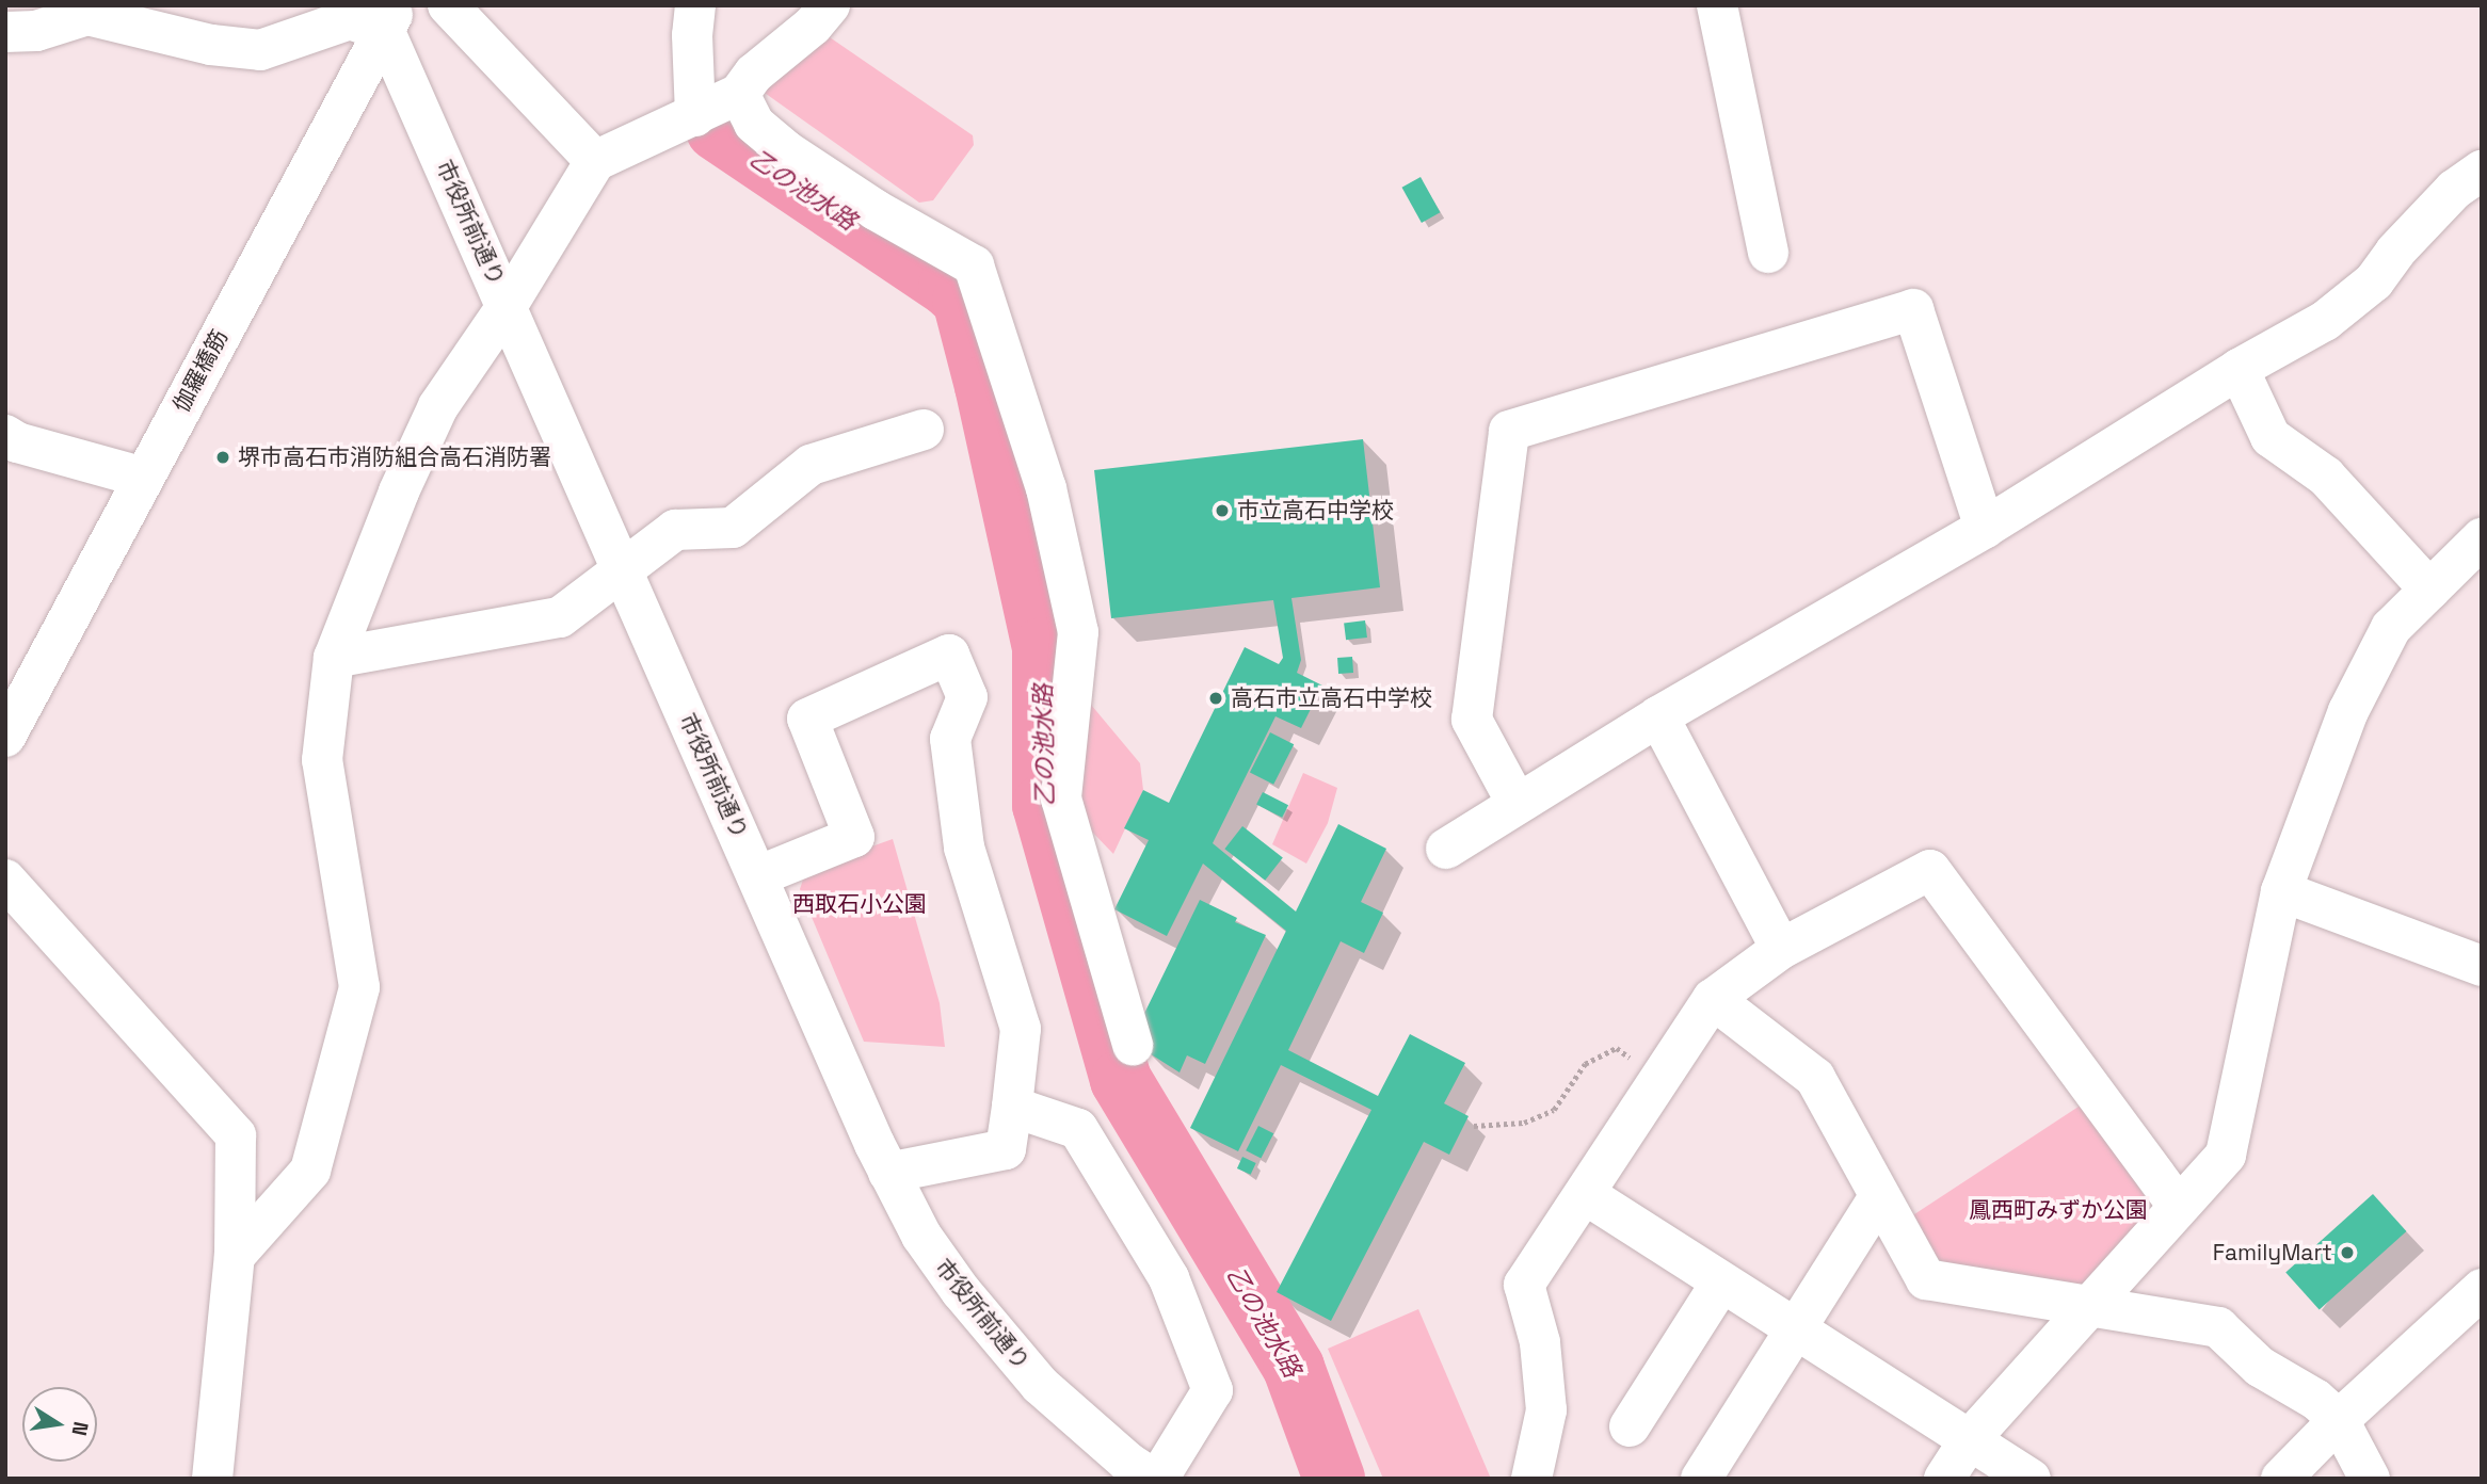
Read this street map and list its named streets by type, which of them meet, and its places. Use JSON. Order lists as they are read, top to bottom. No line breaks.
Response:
{"streets":{"street":["市役所前通り","伽羅橋筋"]},"crossings":[["市役所前通り","伽羅橋筋"]],"water":["乙の池水路"],"parks":["西取石小公園","鳳西町みずか公園"],"places":["堺市高石市消防組合高石消防署","市立高石中学校","高石市立高石中学校","FamilyMart"],"north":"right"}
